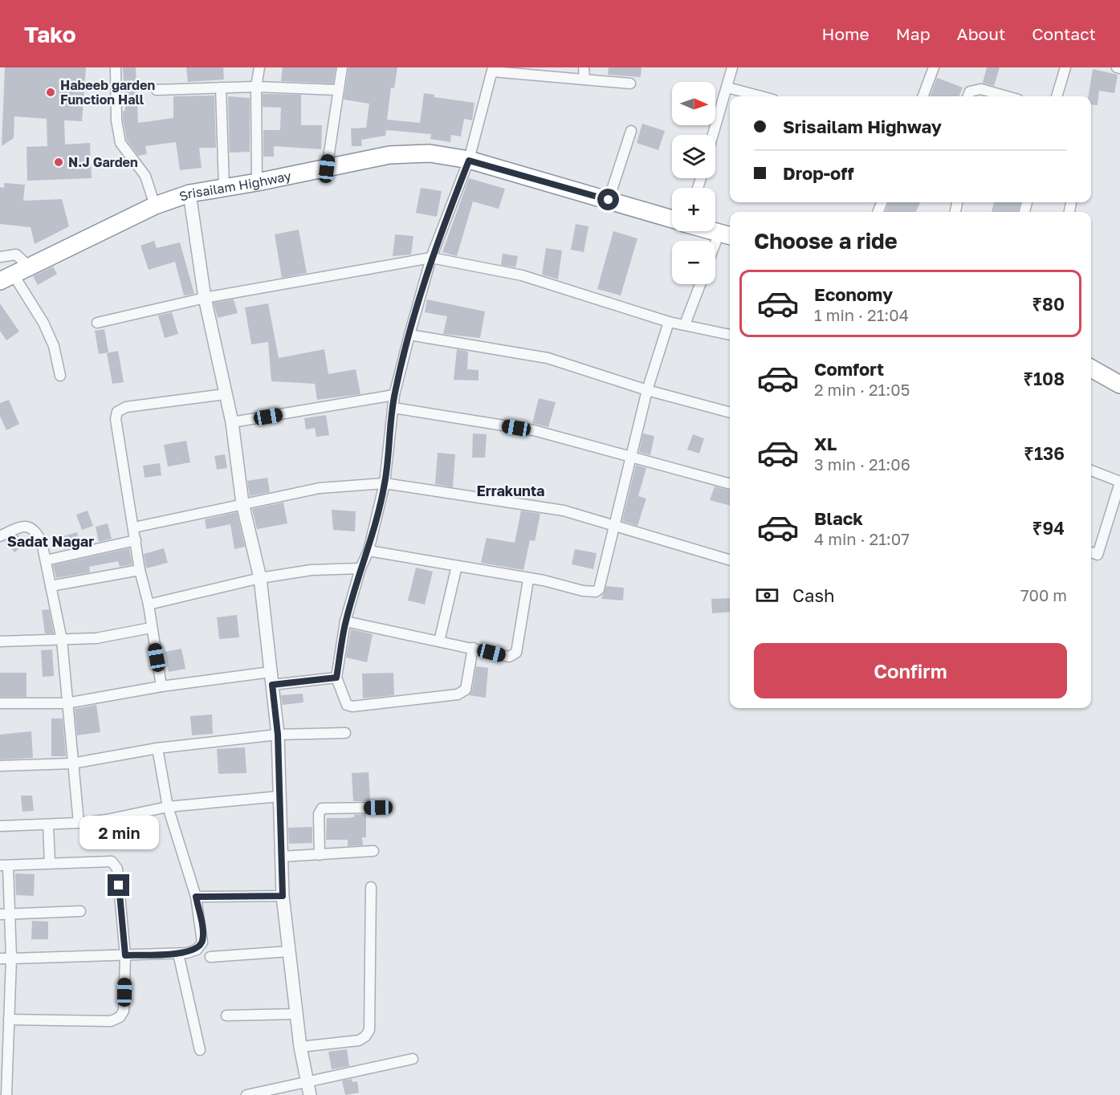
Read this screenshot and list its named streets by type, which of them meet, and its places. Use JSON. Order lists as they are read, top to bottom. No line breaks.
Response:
{"streets":{"highway":["Srisailam Highway"]},"districts":["Errakunta","Sadat Nagar"],"places":["Habeeb garden Function Hall","N.J Garden"],"north":"right","page":{"header":"Tako","nav":["Home","Map","About","Contact"],"map_buttons":["+","−"],"banner":["Srisailam Highway","Drop-off"],"heading":"Choose a ride","list":[{"name":"Economy","note":"1 min · 21:04","value":"₹80"},{"name":"Comfort","note":"2 min · 21:05","value":"₹108"},{"name":"XL","note":"3 min · 21:06","value":"₹136"},{"name":"Black","note":"4 min · 21:07","value":"₹94"}],"pay":["Cash","700 m"],"buttons":"Confirm","bubble":"2 min"}}
